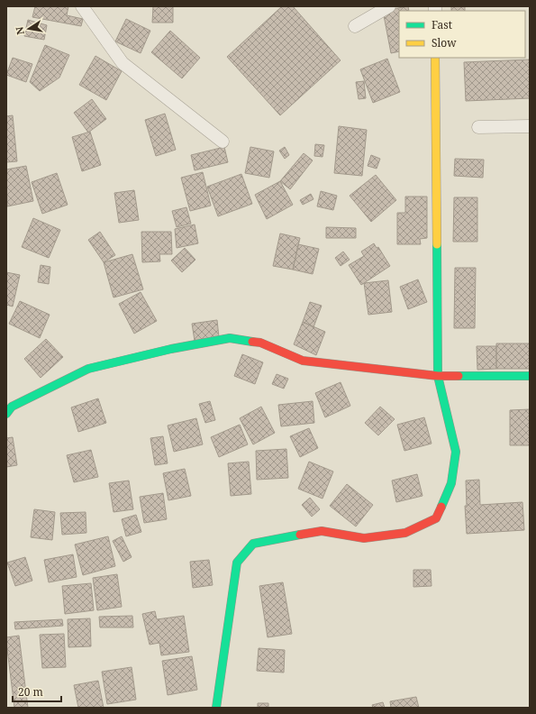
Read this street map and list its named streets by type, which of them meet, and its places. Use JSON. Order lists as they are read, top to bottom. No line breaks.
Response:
{"legend":["Fast","Slow"],"scale_bar":"20 m","north":"left"}
